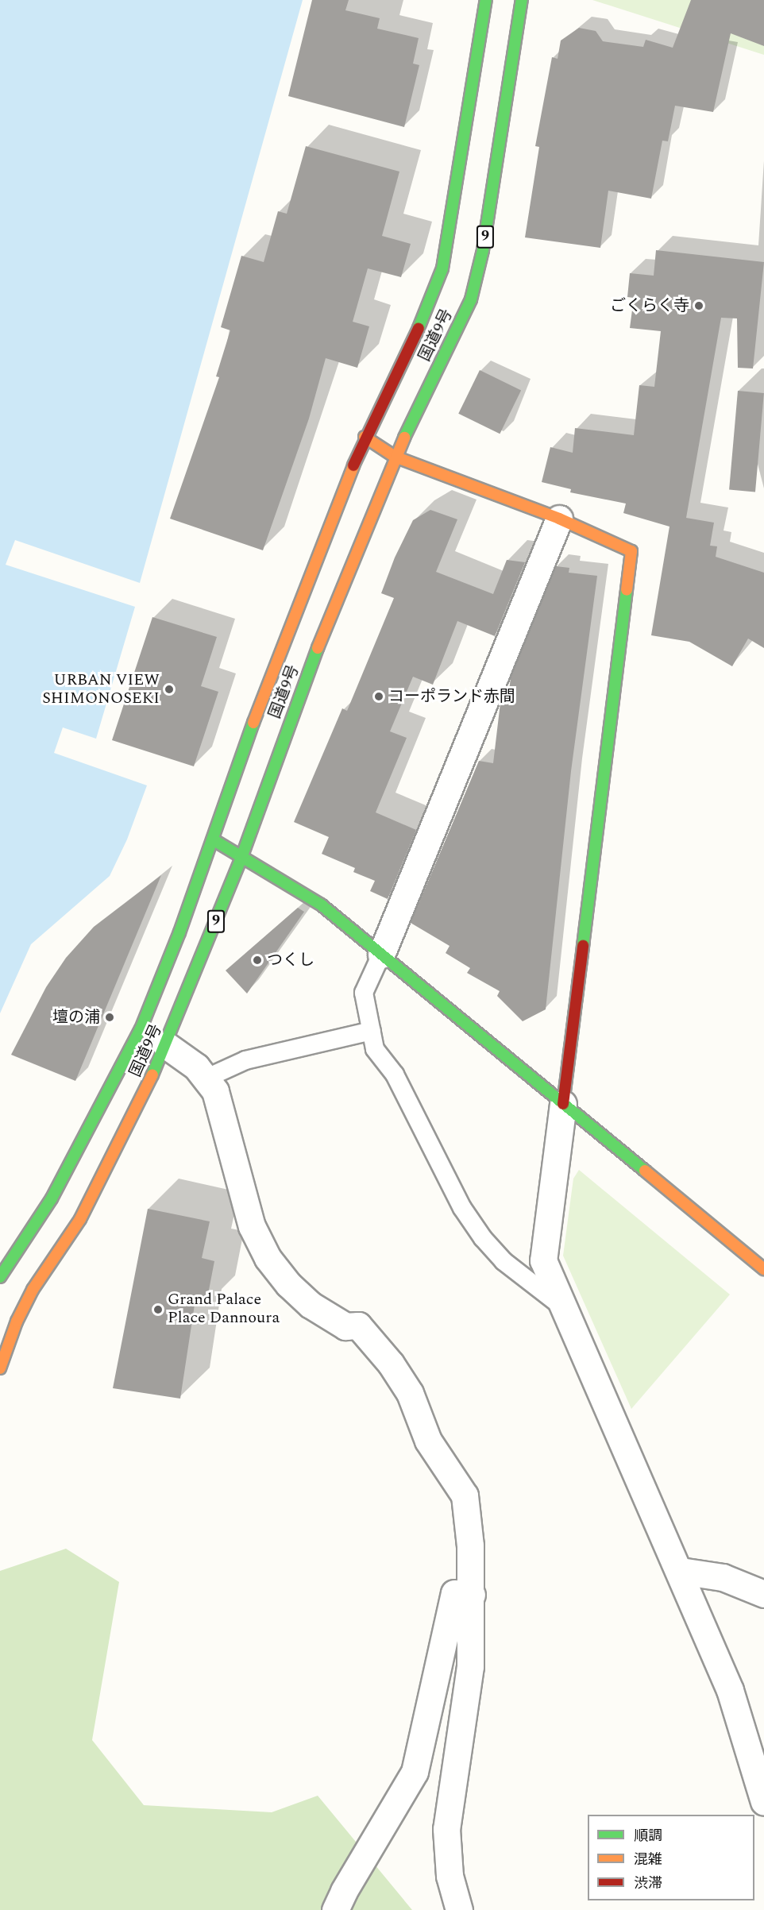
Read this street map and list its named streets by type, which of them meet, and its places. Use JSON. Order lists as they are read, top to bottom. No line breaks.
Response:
{"streets":{"main road":["9","国道9号"]},"places":["ごくらく寺","URBAN VIEW SHIMONOSEKI","コーポランド赤間","つくし","壇の浦","Grand Palace Place Dannoura"],"legend":["順調","混雑","渋滞"]}
